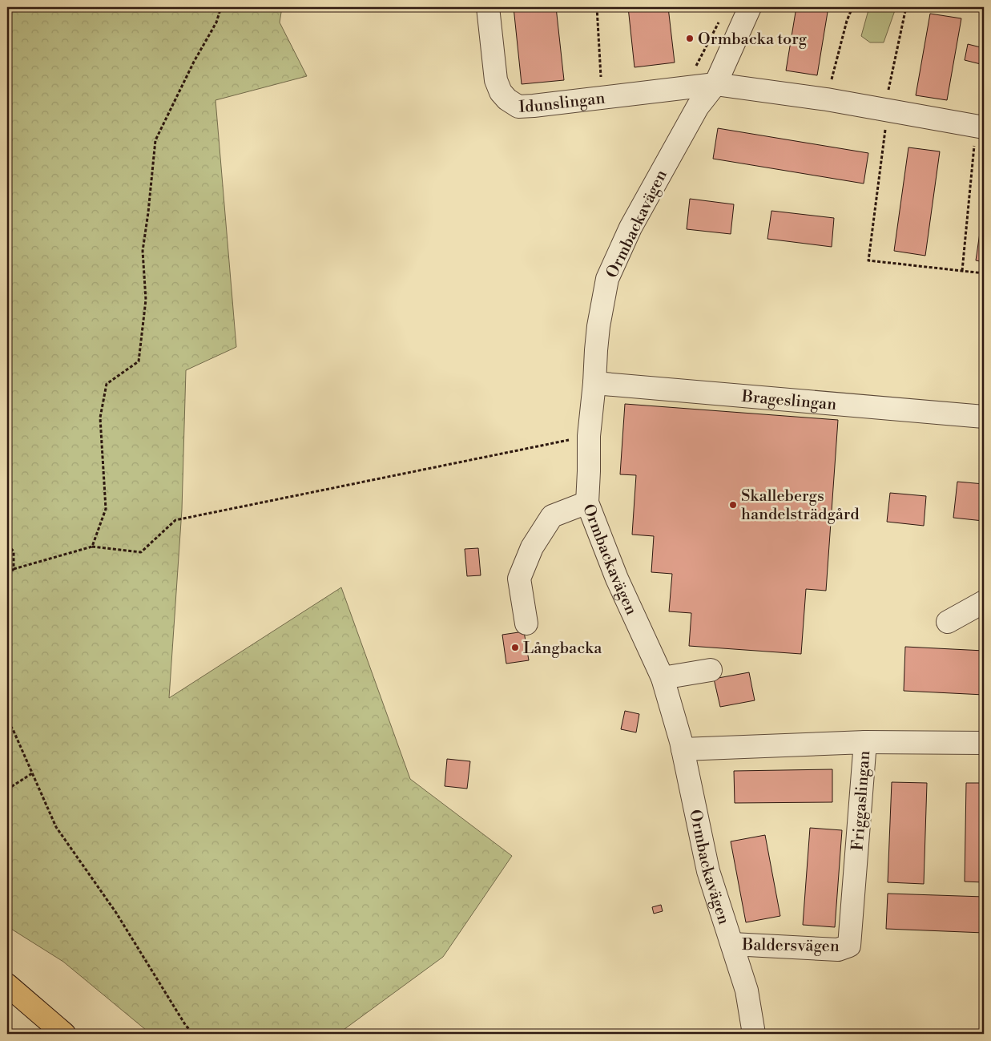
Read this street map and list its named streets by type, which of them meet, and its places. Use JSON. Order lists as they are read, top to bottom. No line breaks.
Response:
{"streets":{"street":["Idunslingan","Ormbackavägen","Brageslingan","Friggaslingan","Baldersvägen"]},"crossings":[["Idunslingan","Ormbackavägen"],["Ormbackavägen","Brageslingan"],["Ormbackavägen","Friggaslingan"],["Ormbackavägen","Baldersvägen"],["Friggaslingan","Baldersvägen"]],"places":["Ormbacka torg","Skallebergs handelsträdgård","Långbacka"]}
